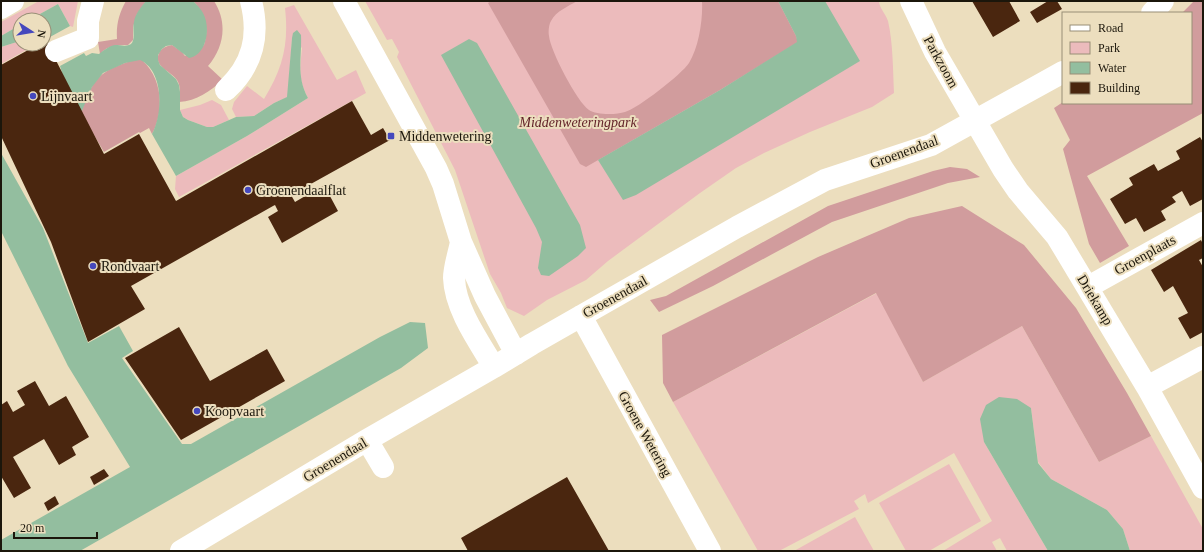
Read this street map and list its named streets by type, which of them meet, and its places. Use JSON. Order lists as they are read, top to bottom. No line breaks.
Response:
{"streets":{"street":["Parkzoom","Groenendaal","Groenplaats","Driekamp","Groene Wetering"]},"crossings":[["Parkzoom","Groenendaal"],["Parkzoom","Driekamp"],["Groenendaal","Driekamp"],["Groenendaal","Groene Wetering"],["Groenplaats","Driekamp"]],"parks":["Middenweteringpark"],"places":{"other":["Lijnvaart","Groenendaalflat","Rondvaart","Koopvaart"],"transit":["Middenwetering"]},"legend":["Road","Park","Water","Building"],"scale_bar":"20 m","north":"right"}
